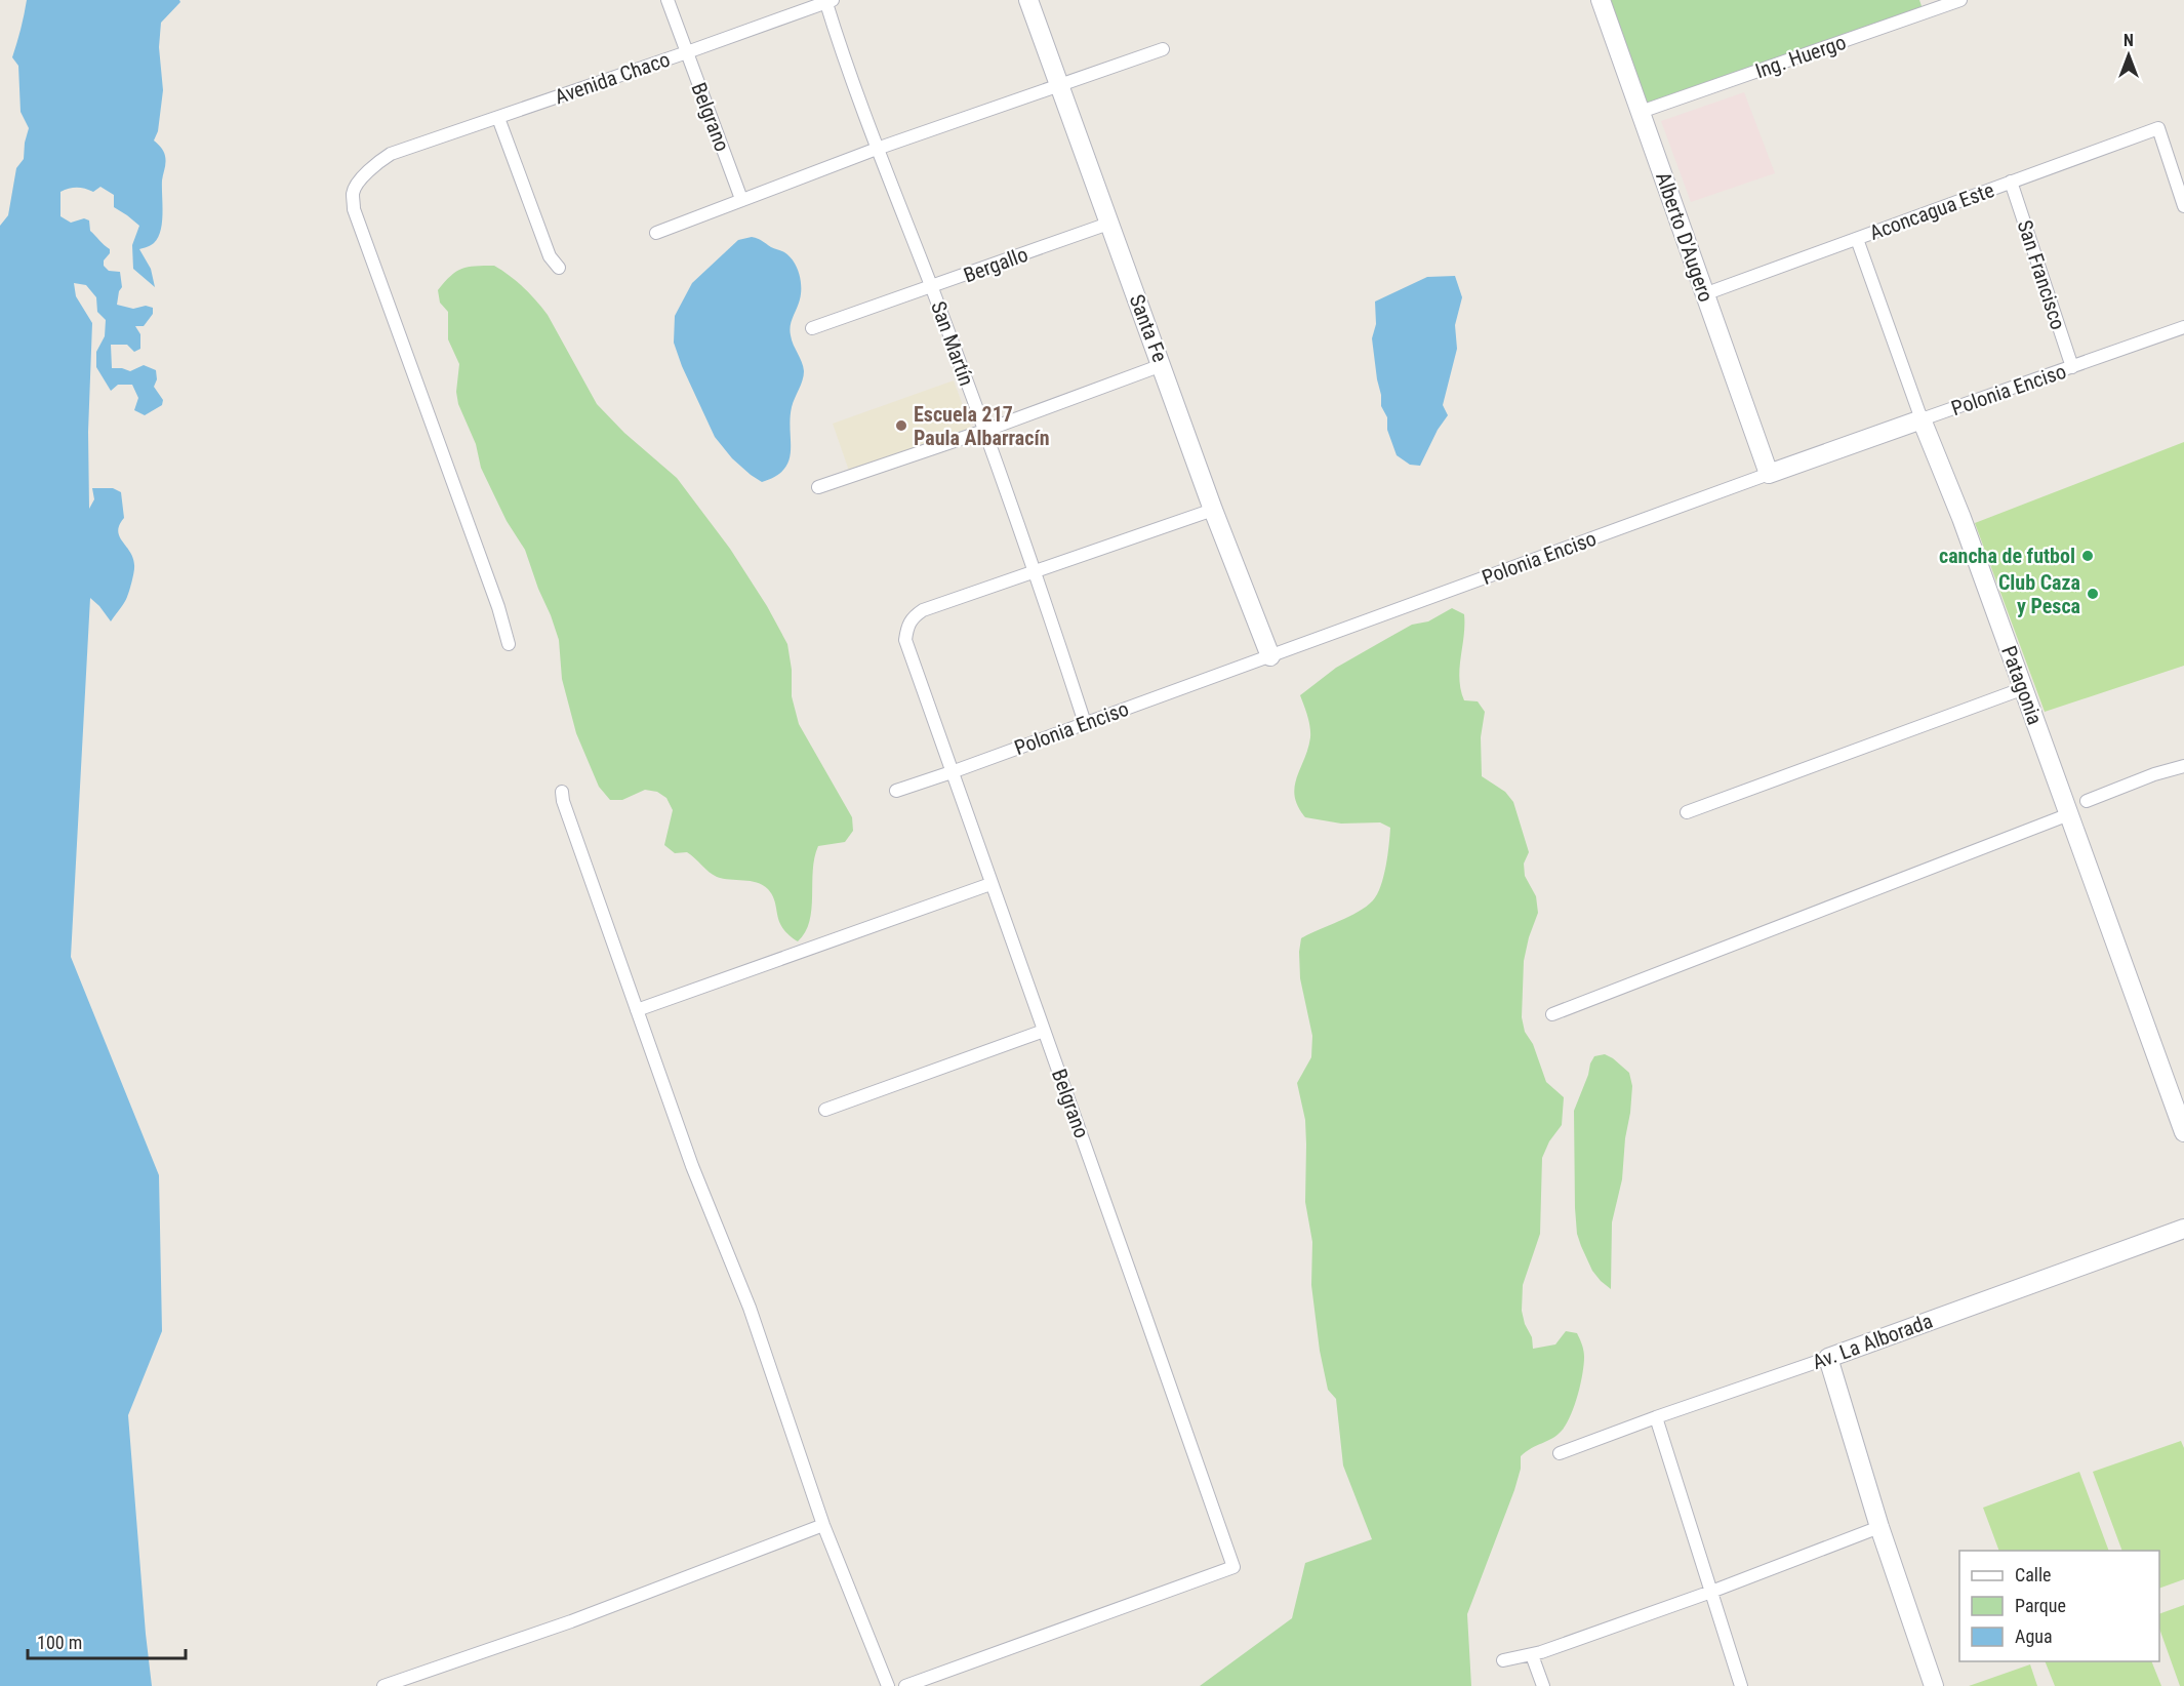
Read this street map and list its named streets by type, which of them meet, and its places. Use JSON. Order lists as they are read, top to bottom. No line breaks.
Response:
{"streets":{"main road":["Alberto D'Augero","Santa Fe","Polonia Enciso","Patagonia","Av. La Alborada"],"street":["Ing. Huergo","Avenida Chaco","Belgrano","Aconcagua Este","Bergallo","San Francisco","San Martín"]},"crossings":[["Ing. Huergo","Alberto D'Augero"],["Avenida Chaco","Belgrano"],["Avenida Chaco","San Martín"],["Belgrano","San Martín"],["Belgrano","Polonia Enciso"],["Aconcagua Este","Alberto D'Augero"],["Aconcagua Este","San Francisco"],["Aconcagua Este","Patagonia"],["Alberto D'Augero","Polonia Enciso"],["Bergallo","Santa Fe"],["Bergallo","San Martín"],["San Francisco","Polonia Enciso"],["Santa Fe","Polonia Enciso"],["San Martín","Polonia Enciso"],["Polonia Enciso","Patagonia"]],"places":["Escuela 217 Paula Albarracín","cancha de futbol","Club Caza y Pesca"],"legend":["Calle","Parque","Agua"],"scale_bar":"100 m","north":"top"}
